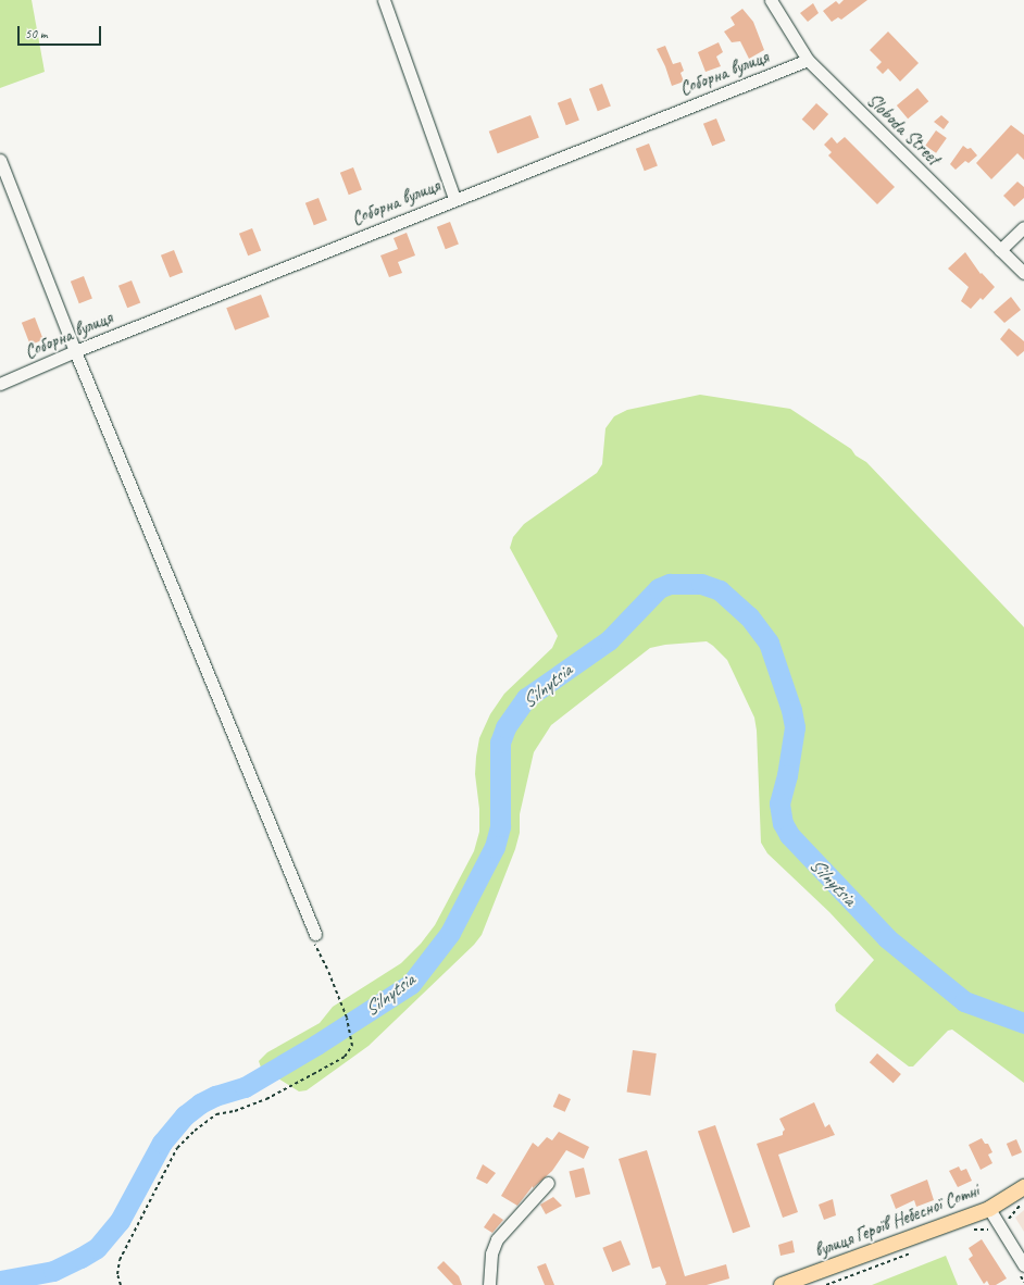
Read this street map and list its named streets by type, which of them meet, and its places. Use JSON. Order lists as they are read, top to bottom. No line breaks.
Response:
{"streets":{"main road":["вулиця Героїв Небесної Сотні"],"street":["Соборна вулиця","Sloboda Street"]},"crossings":[["Соборна вулиця","Sloboda Street"]],"water":["Silnytsia"],"scale_bar":"50 m"}
